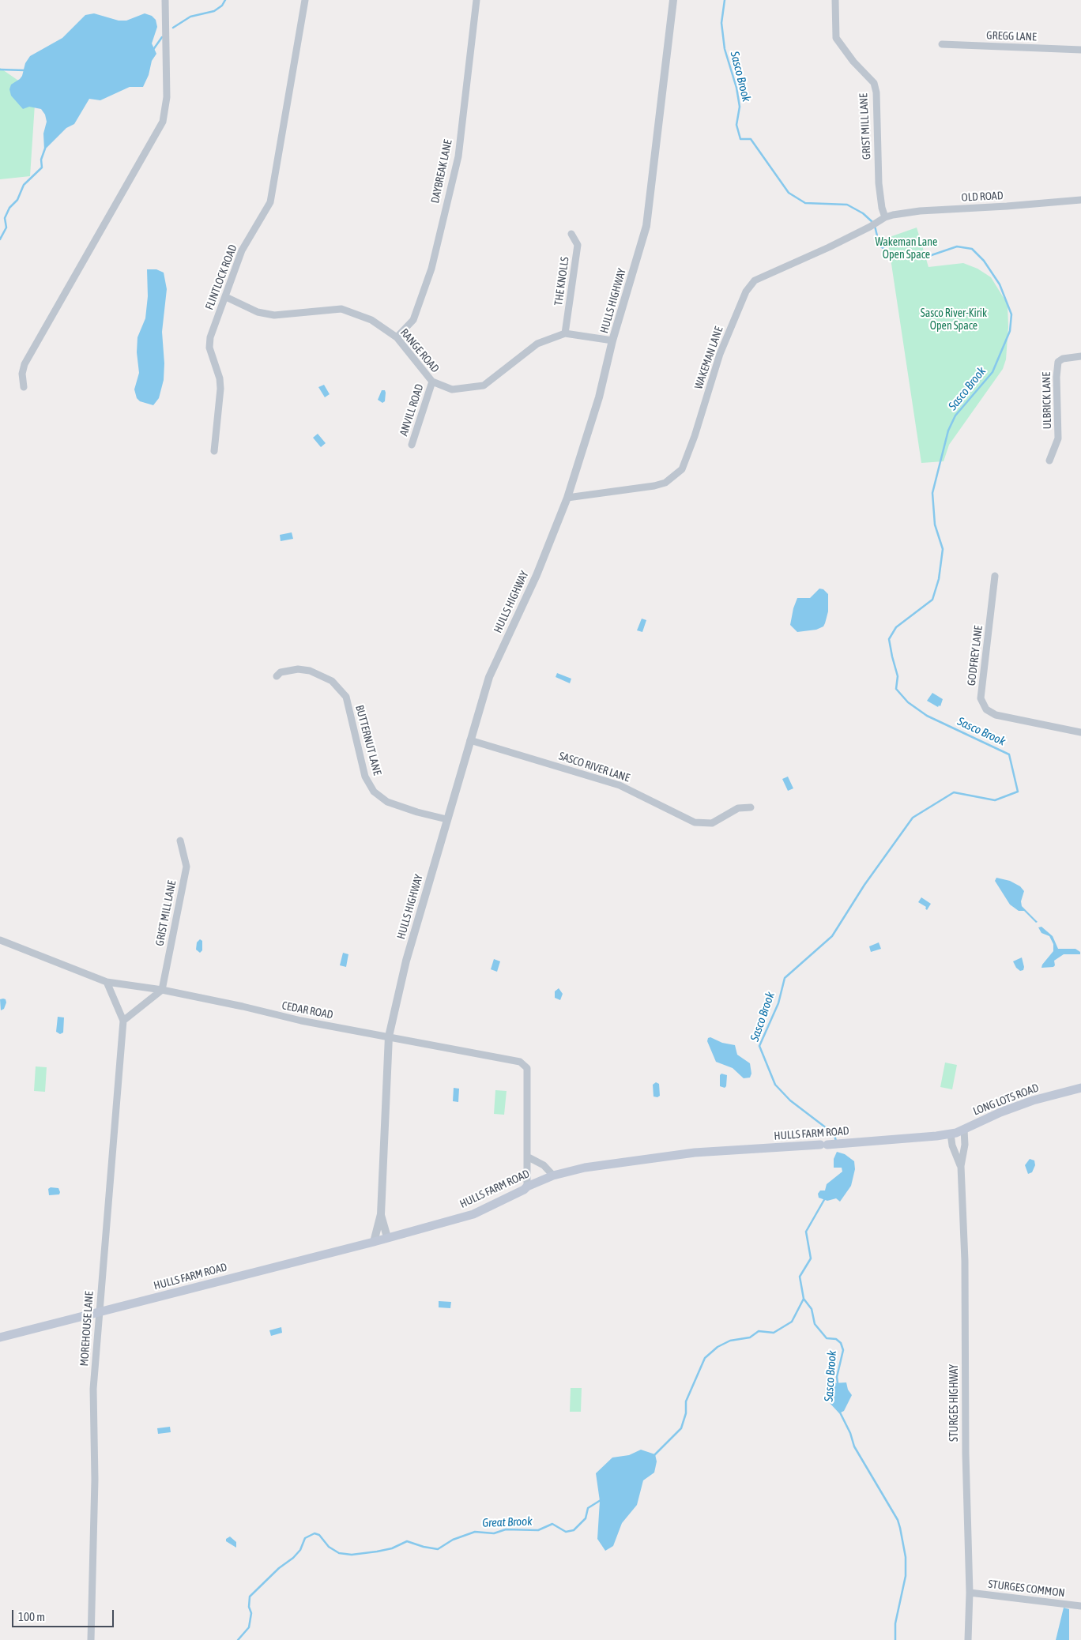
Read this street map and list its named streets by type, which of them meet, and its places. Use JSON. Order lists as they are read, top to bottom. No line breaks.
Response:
{"streets":{"main road":["LONG LOTS ROAD","HULLS FARM ROAD"],"street":["GREGG LANE","GRIST MILL LANE","DAYBREAK LANE","OLD ROAD","FLINTLOCK ROAD","THE KNOLLS","HULLS HIGHWAY","RANGE ROAD","WAKEMAN LANE","ULBRICK LANE","ANVILL ROAD","GODFREY LANE","BUTTERNUT LANE","SASCO RIVER LANE","CEDAR ROAD","MOREHOUSE LANE","STURGES HIGHWAY","STURGES COMMON"]},"crossings":[["GRIST MILL LANE","OLD ROAD"],["GRIST MILL LANE","WAKEMAN LANE"],["GRIST MILL LANE","CEDAR ROAD"],["DAYBREAK LANE","RANGE ROAD"],["OLD ROAD","WAKEMAN LANE"],["FLINTLOCK ROAD","RANGE ROAD"],["THE KNOLLS","RANGE ROAD"],["HULLS HIGHWAY","RANGE ROAD"],["HULLS HIGHWAY","WAKEMAN LANE"],["HULLS HIGHWAY","BUTTERNUT LANE"],["HULLS HIGHWAY","SASCO RIVER LANE"],["HULLS HIGHWAY","CEDAR ROAD"],["HULLS HIGHWAY","HULLS FARM ROAD"],["RANGE ROAD","ANVILL ROAD"],["CEDAR ROAD","HULLS FARM ROAD"],["CEDAR ROAD","MOREHOUSE LANE"],["LONG LOTS ROAD","HULLS FARM ROAD"],["LONG LOTS ROAD","STURGES HIGHWAY"],["HULLS FARM ROAD","MOREHOUSE LANE"],["STURGES HIGHWAY","STURGES COMMON"]],"water":["Sasco Brook","Great Brook"],"parks":["Wakeman Lane Open Space","Sasco River-Kirik Open Space"],"scale_bar":"100 m"}
